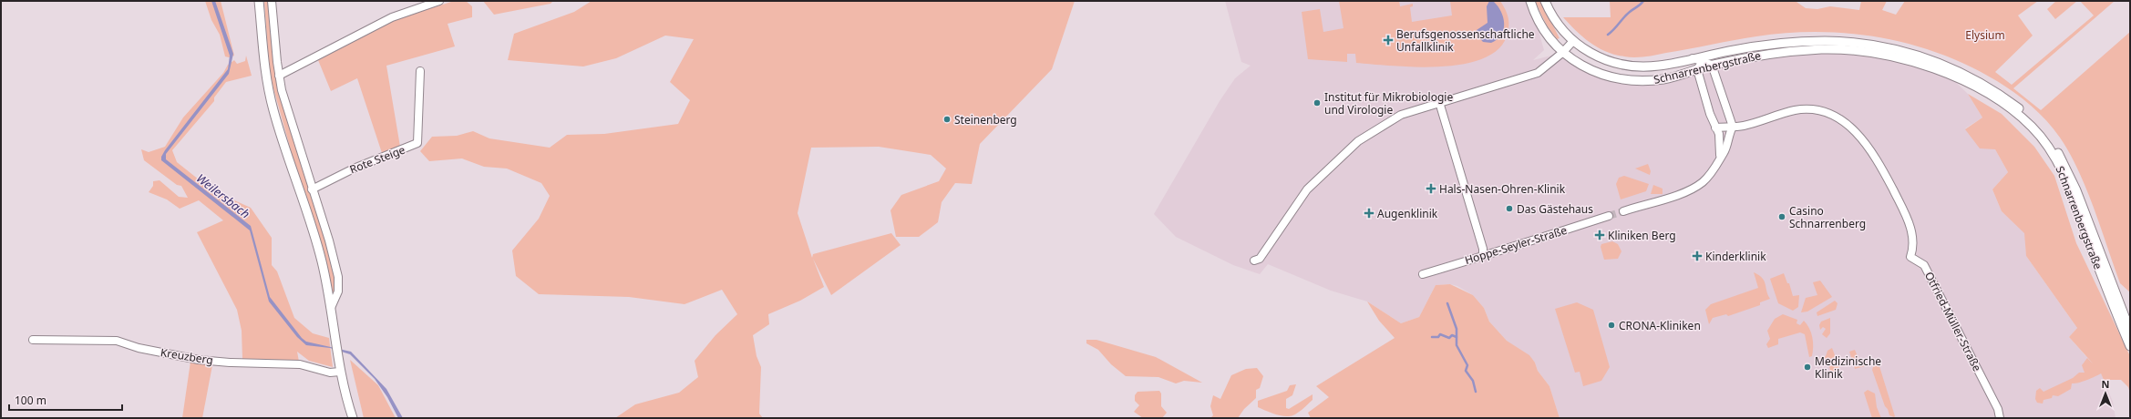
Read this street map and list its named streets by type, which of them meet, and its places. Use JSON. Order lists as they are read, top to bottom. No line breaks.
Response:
{"streets":{"street":["Schnarrenbergstraße","Rote Steige","Hoppe-Seyler-Straße","Otfried-Müller-Straße","Kreuzberg"]},"water":["Weilersbach"],"parks":["Elysium"],"places":{"health":["Berufsgenossenschaftliche Unfallklinik","Hals-Nasen-Ohren-Klinik","Augenklinik","Kliniken Berg","Kinderklinik"],"other":["Institut für Mikrobiologie und Virologie","Steinenberg","Das Gästehaus","Casino Schnarrenberg","CRONA-Kliniken","Medizinische Klinik"]},"scale_bar":"100 m","north":"top"}
